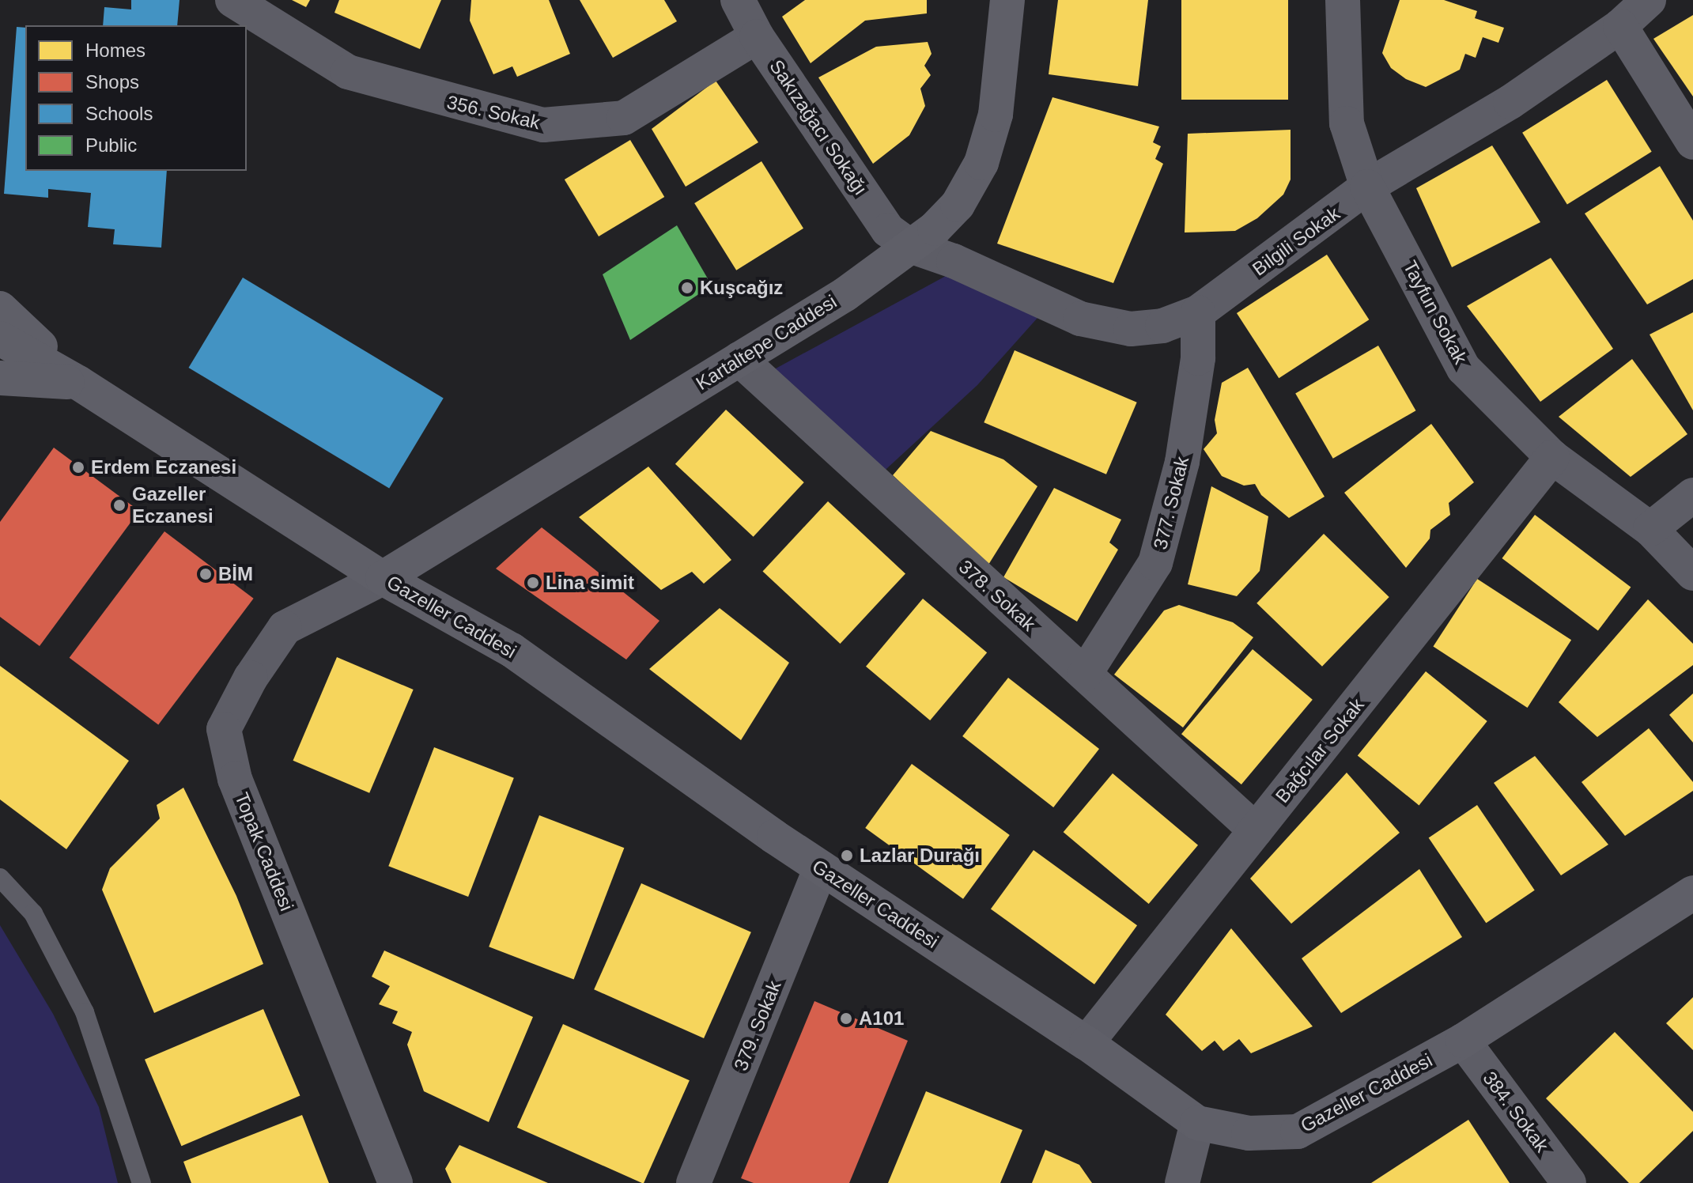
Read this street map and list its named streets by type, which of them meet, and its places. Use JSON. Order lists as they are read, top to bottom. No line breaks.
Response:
{"streets":{"main road":["Kartaltepe Caddesi","Gazeller Caddesi"],"street":["356. Sokak","Sakızağacı Sokağı","Bilgili Sokak","Tayfun Sokak","377. Sokak","378. Sokak","Bağcılar Sokak","Topak Caddesi","379. Sokak","384. Sokak"]},"crossings":[["356. Sokak","Sakızağacı Sokağı"],["Sakızağacı Sokağı","Bilgili Sokak"],["Sakızağacı Sokağı","Kartaltepe Caddesi"],["Bilgili Sokak","Tayfun Sokak"],["Bilgili Sokak","Kartaltepe Caddesi"],["Bilgili Sokak","377. Sokak"],["Tayfun Sokak","Bağcılar Sokak"],["Kartaltepe Caddesi","378. Sokak"],["Kartaltepe Caddesi","Gazeller Caddesi"],["Kartaltepe Caddesi","Topak Caddesi"],["377. Sokak","378. Sokak"],["378. Sokak","Bağcılar Sokak"],["Gazeller Caddesi","Bağcılar Sokak"],["Gazeller Caddesi","Topak Caddesi"],["Gazeller Caddesi","379. Sokak"],["Gazeller Caddesi","384. Sokak"]],"places":["Kuşcağız","Erdem Eczanesi","Gazeller Eczanesi","BİM","Lina simit","Lazlar Durağı","A101"],"legend":["Homes","Shops","Schools","Public"]}
